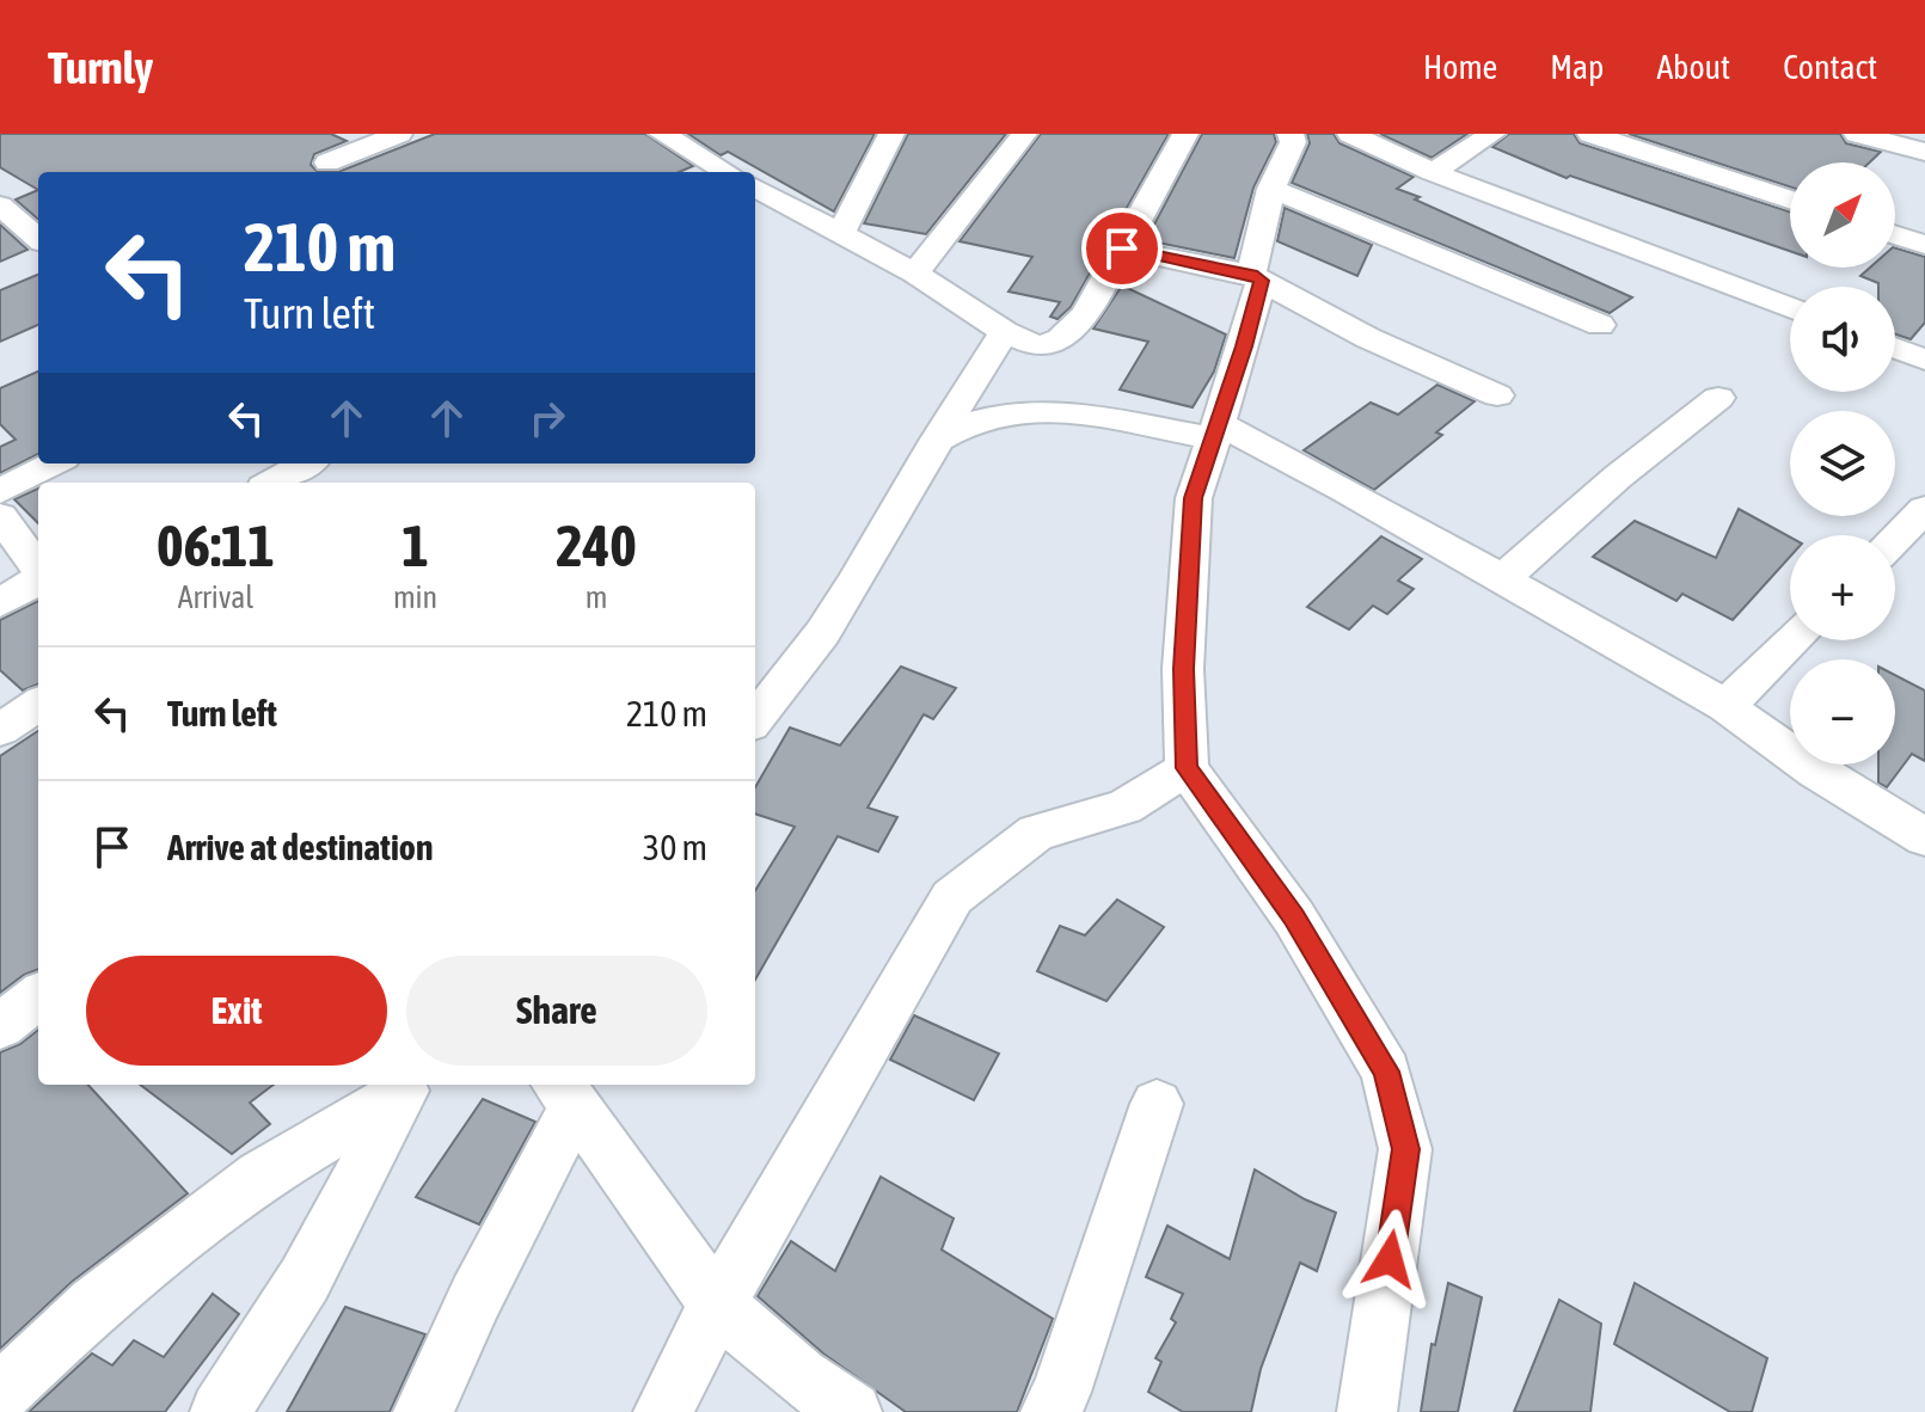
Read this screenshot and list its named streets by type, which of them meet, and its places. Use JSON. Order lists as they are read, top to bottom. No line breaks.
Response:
{"north":"top right","page":{"header":"Turnly","nav":["Home","Map","About","Contact"],"map_buttons":["+","−"],"turn":["210 m","Turn left"],"eta":["06:11","Arrival","1","min","240","m"],"list":[{"name":"Turn left","value":"210 m"},{"name":"Arrive at destination","value":"30 m"}],"buttons":["Exit","Share"]}}
